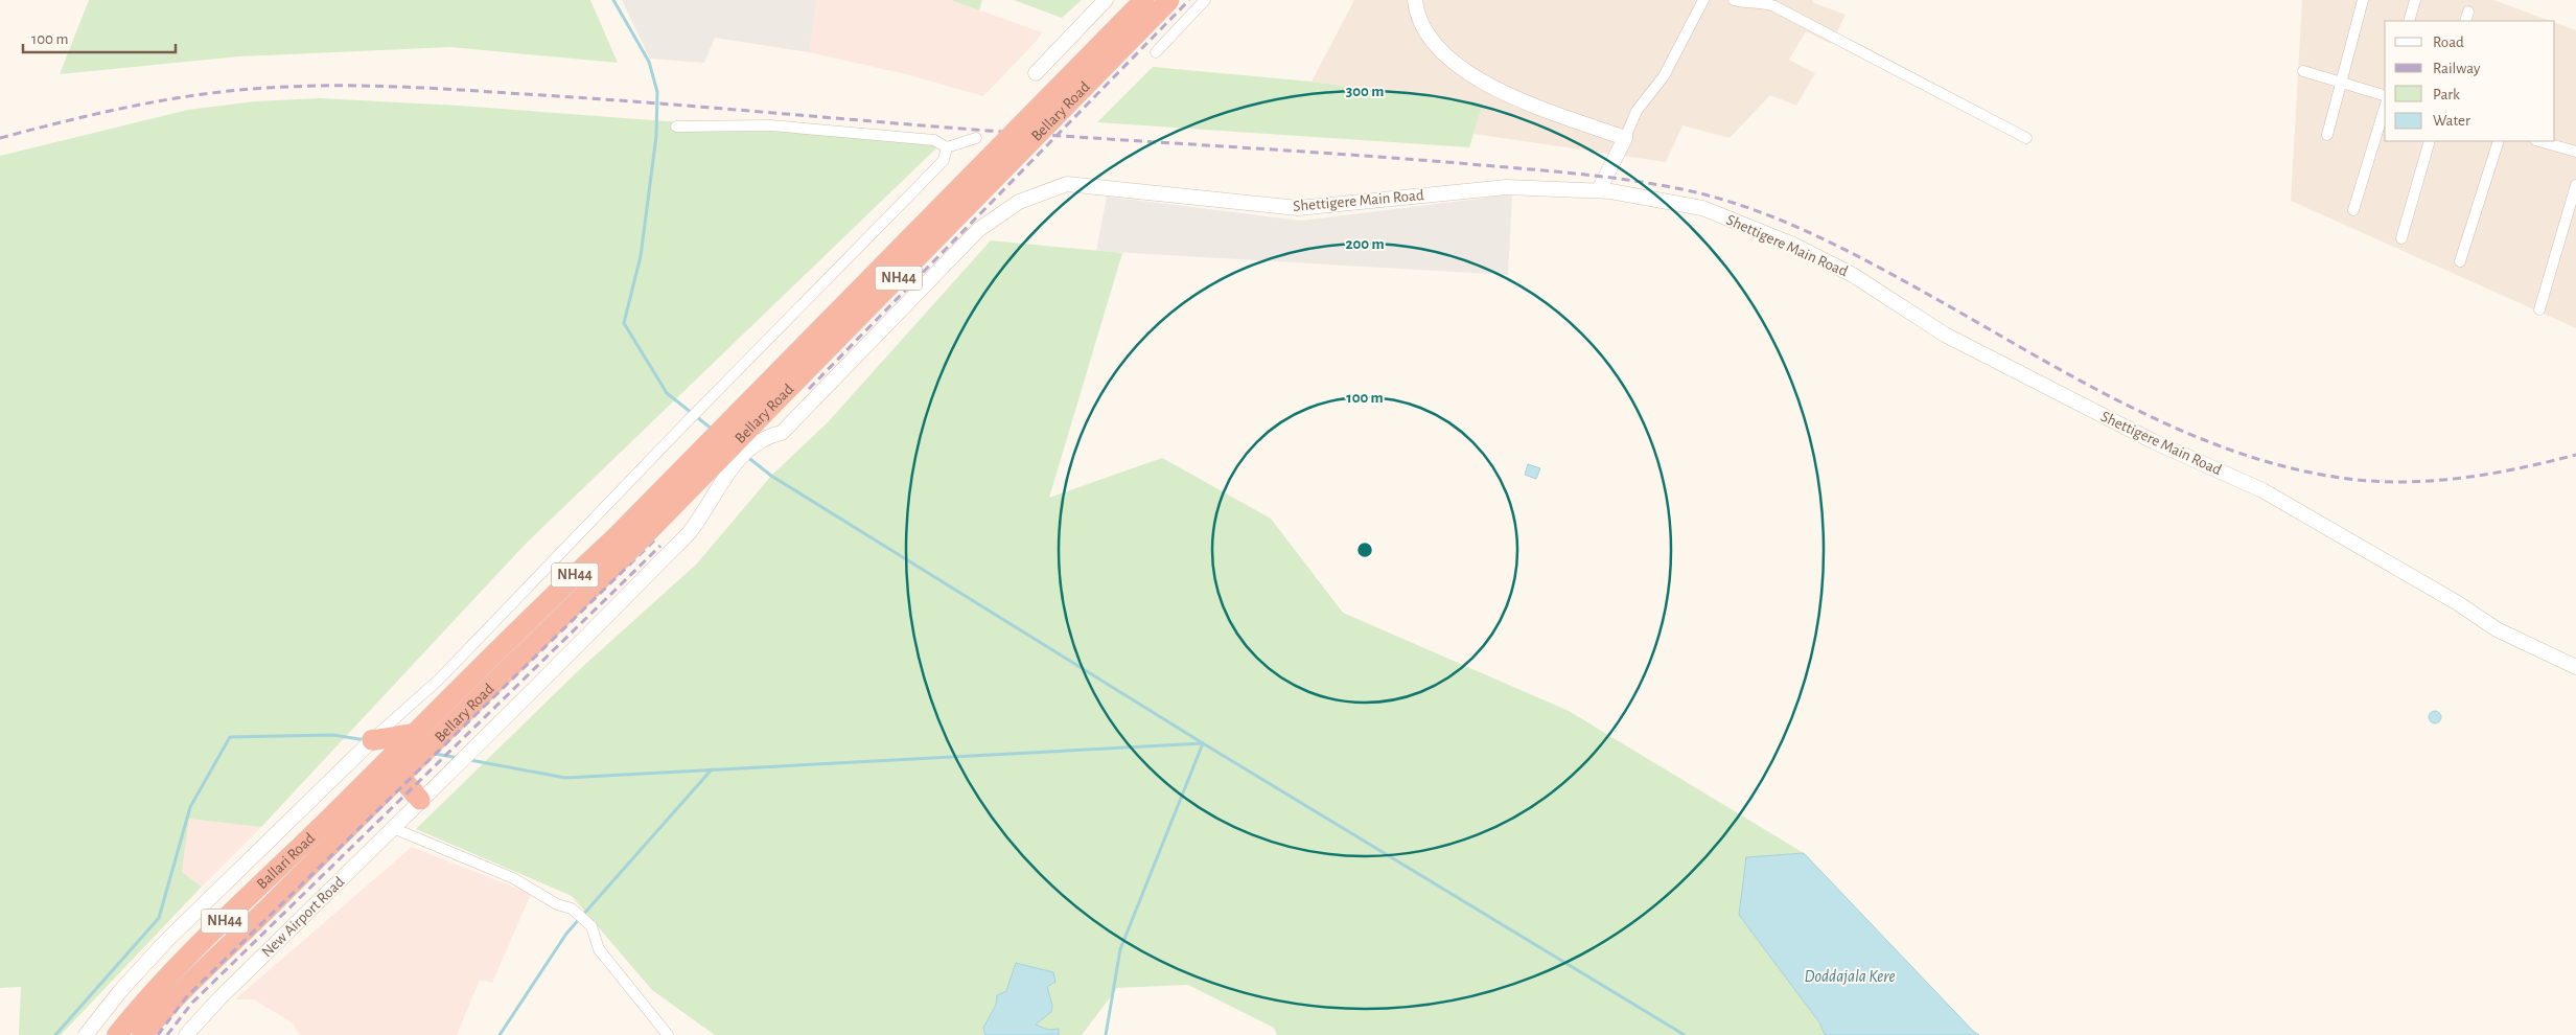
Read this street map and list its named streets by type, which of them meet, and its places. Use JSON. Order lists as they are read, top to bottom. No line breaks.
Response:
{"streets":{"highway":["Bellary Road","NH44","Ballari Road"],"main road":["Shettigere Main Road","New Airport Road"]},"crossings":[["Bellary Road","Ballari Road"],["Shettigere Main Road","New Airport Road"]],"water":["Doddajala Kere"],"legend":["Road","Railway","Park","Water"],"scale_bar":"100 m","rings":["300 m","200 m","100 m"]}
